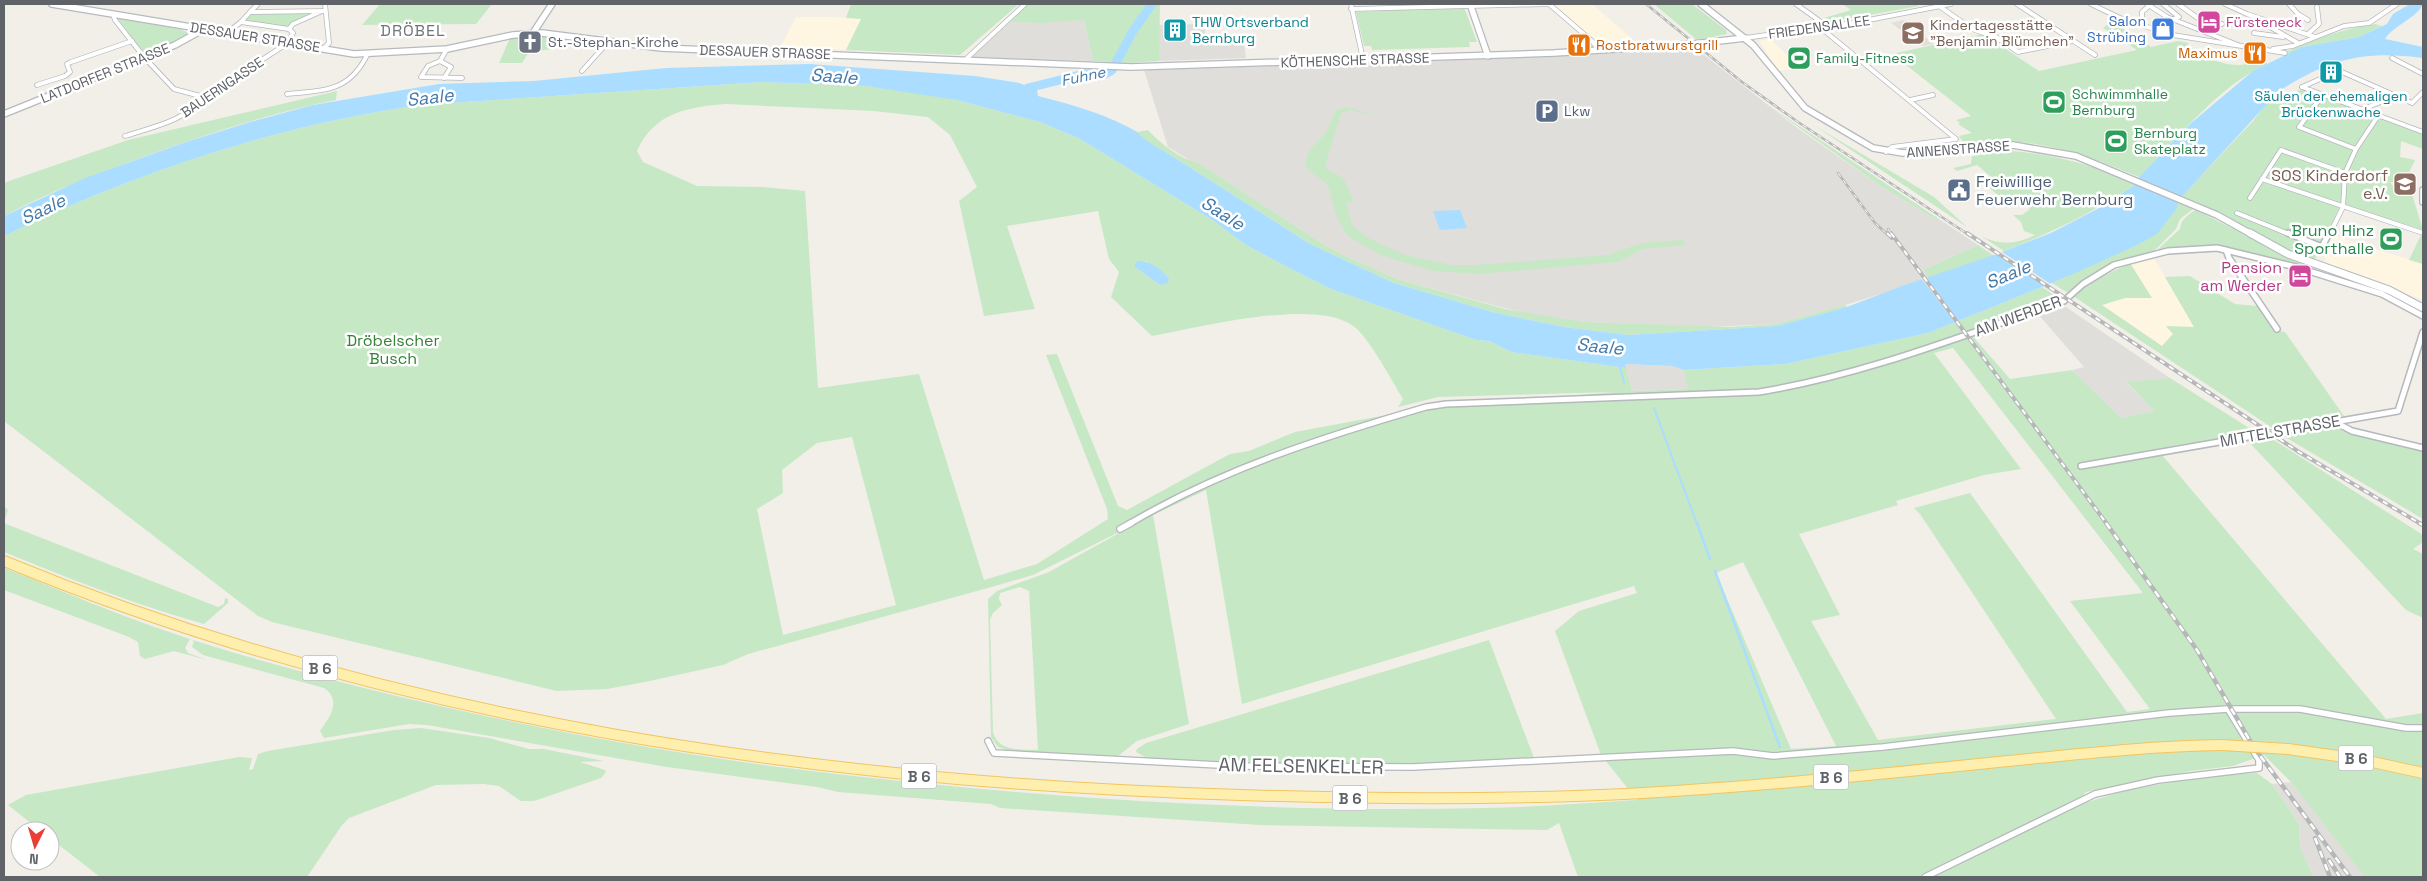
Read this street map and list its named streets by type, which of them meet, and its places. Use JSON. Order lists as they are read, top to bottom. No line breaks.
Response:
{"streets":{"main road":["DESSAUER STRASSE","KÖTHENSCHE STRASSE","LATDORFER STRASSE","ANNENSTRASSE","B 6"],"street":["FRIEDENSALLEE","BAUERNGASSE","AM WERDER","MITTELSTRASSE","AM FELSENKELLER"]},"crossings":[["FRIEDENSALLEE","KÖTHENSCHE STRASSE"],["FRIEDENSALLEE","ANNENSTRASSE"],["DESSAUER STRASSE","KÖTHENSCHE STRASSE"],["DESSAUER STRASSE","LATDORFER STRASSE"],["DESSAUER STRASSE","BAUERNGASSE"],["KÖTHENSCHE STRASSE","ANNENSTRASSE"]],"districts":["DRÖBEL"],"water":["Saale","Fuhne"],"parks":["Dröbelscher Busch"],"places":{"hotel":["Fürsteneck","Pension am Werder"],"shop":["Salon Strübing"],"building":["THW Ortsverband Bernburg","Säulen der ehemaligen Brückenwache"],"school or university":["Kindertagesstätte \"Benjamin Blümchen\"","SOS Kinderdorf e.V."],"church":["St.-Stephan-Kirche"],"restaurant":["Rostbratwurstgrill","Maximus"],"sports":["Family-Fitness","Schwimmhalle Bernburg","Bernburg Skateplatz","Bruno Hinz Sporthalle"],"parking":["Lkw"],"public building":["Freiwillige Feuerwehr Bernburg"]},"north":"bottom"}
